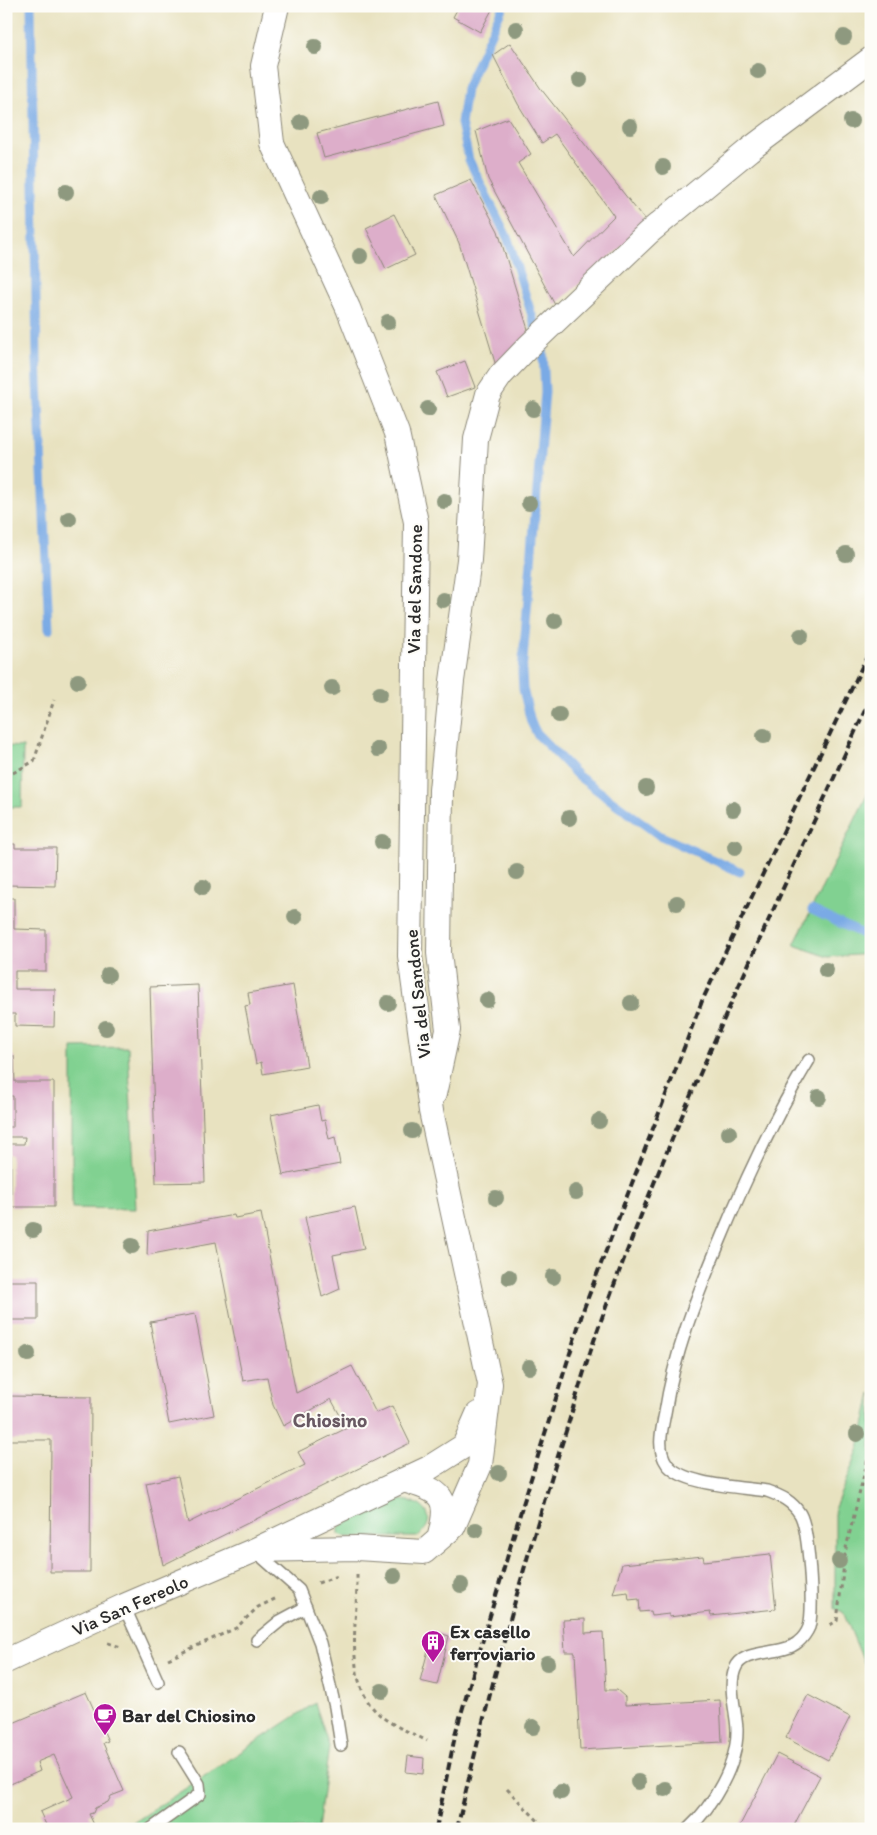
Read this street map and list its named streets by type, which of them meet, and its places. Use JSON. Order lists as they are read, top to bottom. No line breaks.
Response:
{"streets":{"street":["Via del Sandone","Via San Fereolo"]},"crossings":[["Via del Sandone","Via San Fereolo"]],"districts":["Chiosino"],"places":{"building":["Ex casello ferroviario"],"cafe":["Bar del Chiosino"]}}
